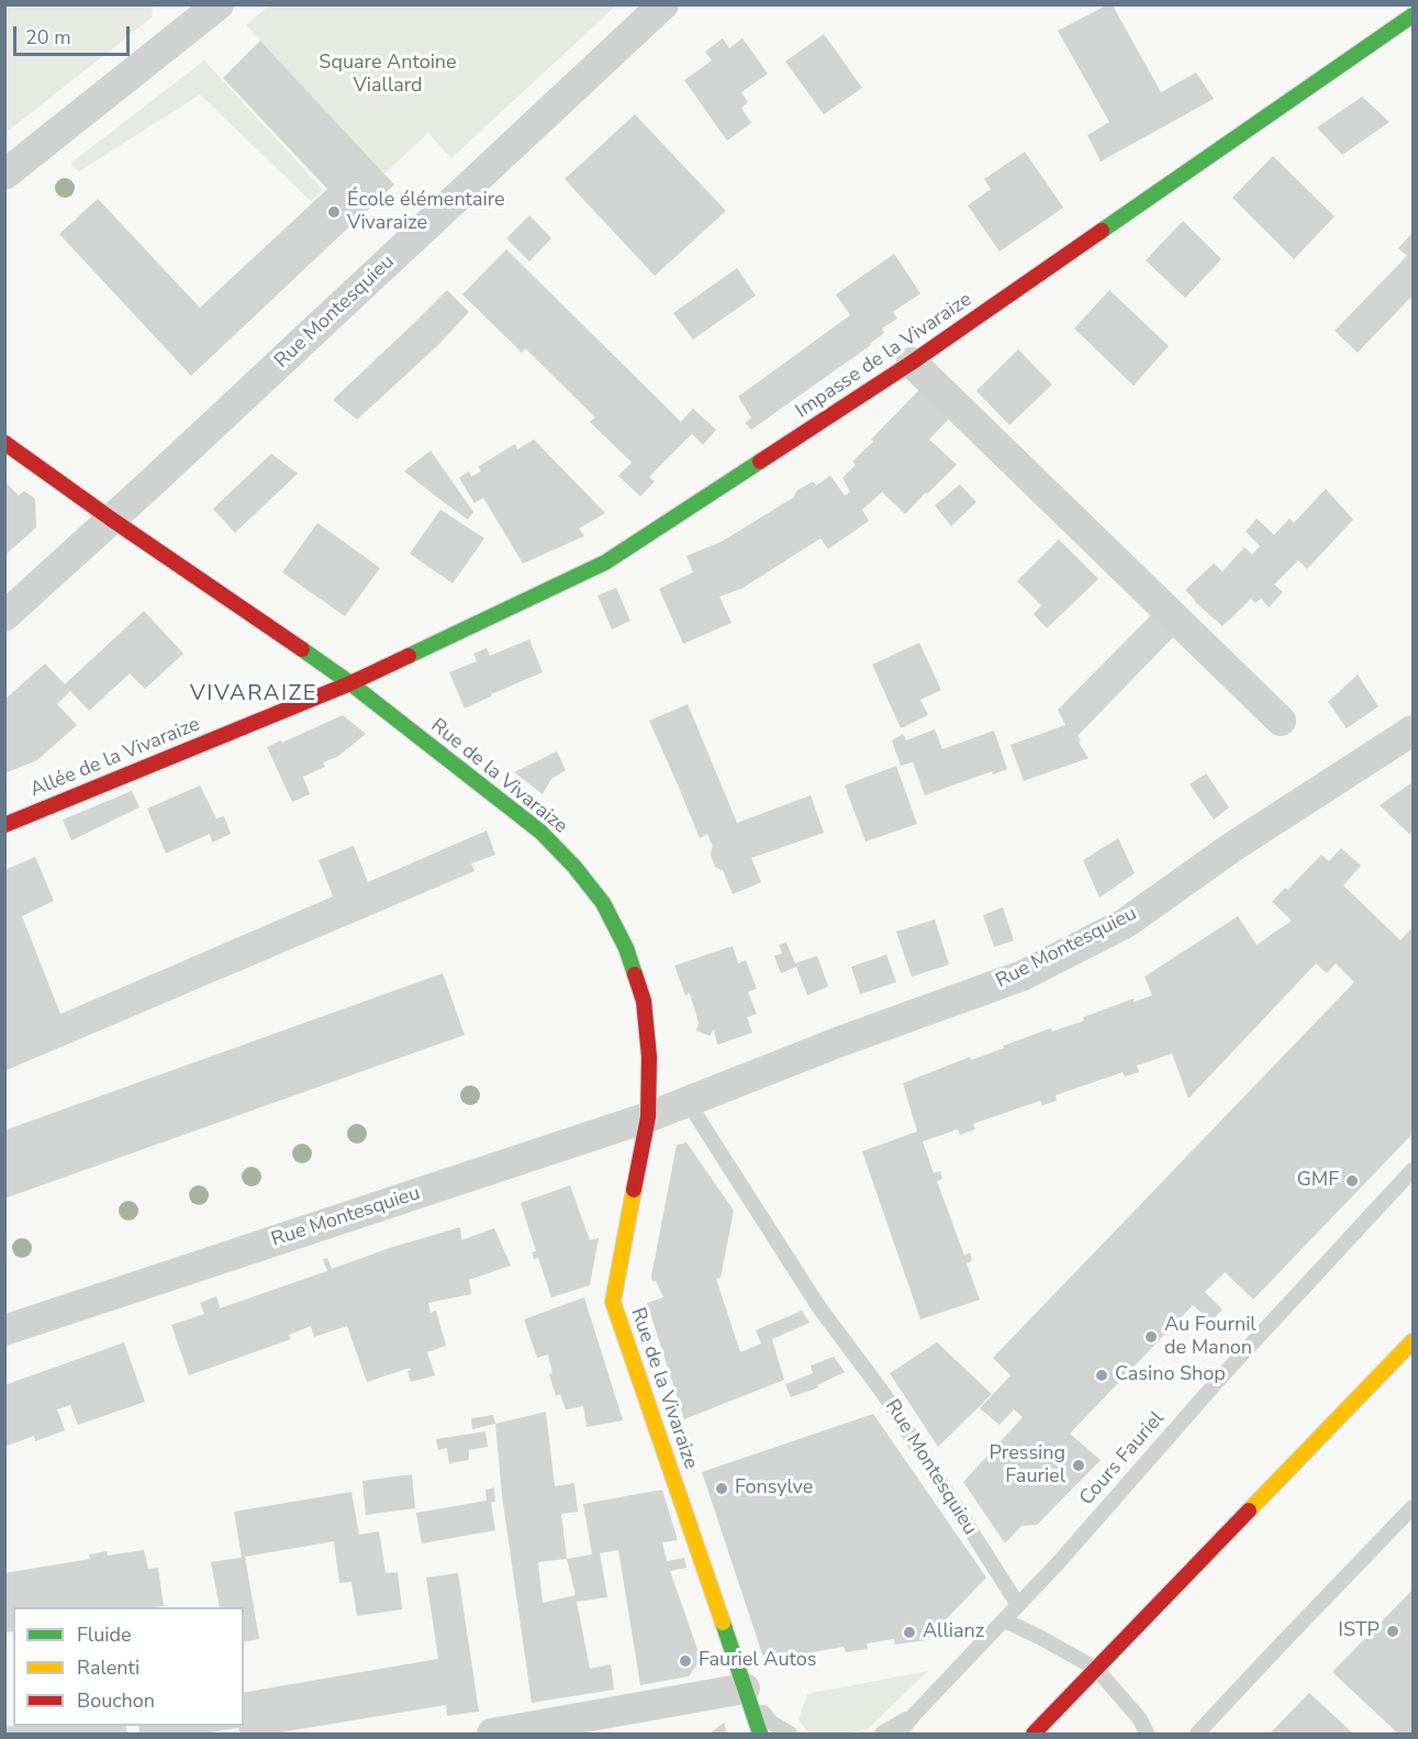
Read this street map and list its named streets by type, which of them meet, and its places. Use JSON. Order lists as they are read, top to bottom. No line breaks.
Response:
{"streets":{"street":["Rue Montesquieu","Impasse de la Vivaraize","Allée de la Vivaraize","Rue de la Vivaraize"],"lane":["Cours Fauriel"]},"crossings":[["Rue Montesquieu","Rue de la Vivaraize"],["Rue Montesquieu","Cours Fauriel"],["Impasse de la Vivaraize","Allée de la Vivaraize"],["Impasse de la Vivaraize","Rue de la Vivaraize"],["Allée de la Vivaraize","Rue de la Vivaraize"]],"districts":["VIVARAIZE"],"parks":["Square Antoine Viallard"],"places":["École élémentaire Vivaraize","GMF","Au Fournil de Manon","Casino Shop","Pressing Fauriel","Fonsylve","ISTP","Allianz","Fauriel Autos"],"legend":["Fluide","Ralenti","Bouchon"],"scale_bar":"20 m"}
